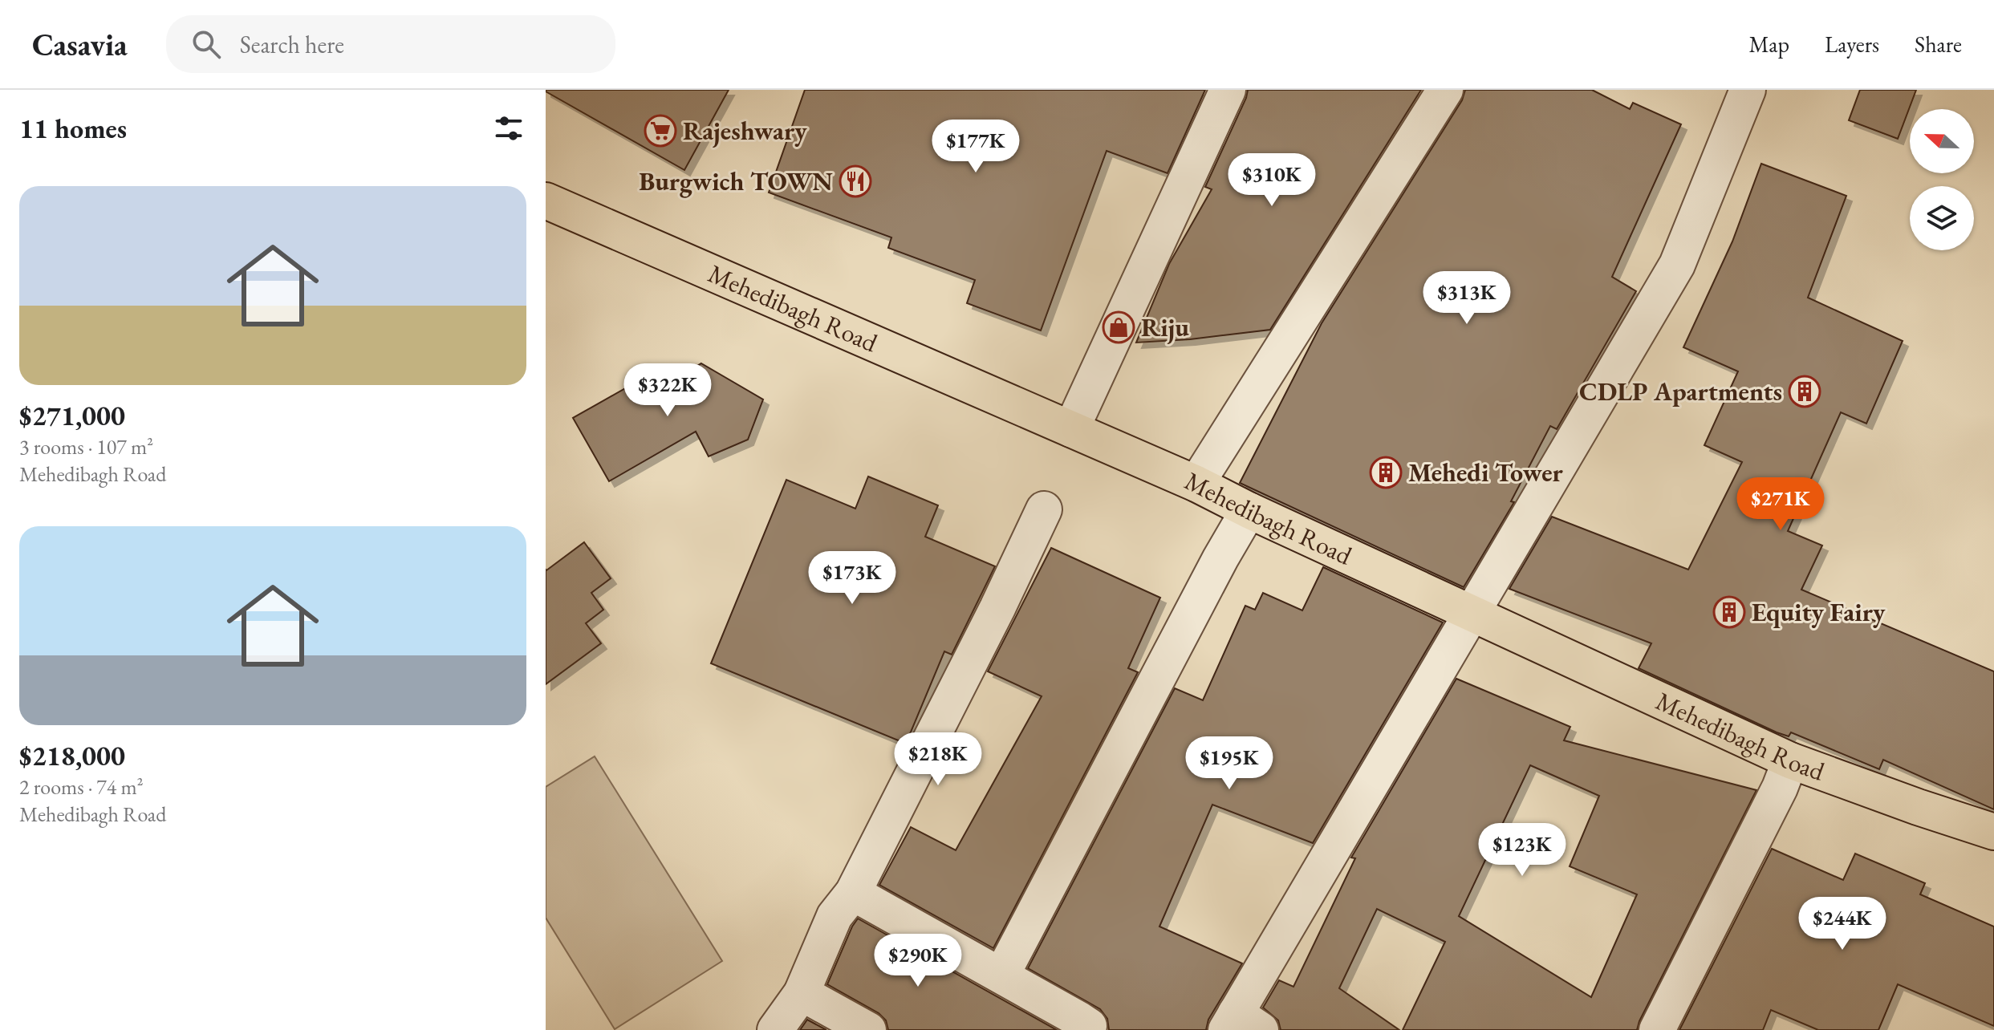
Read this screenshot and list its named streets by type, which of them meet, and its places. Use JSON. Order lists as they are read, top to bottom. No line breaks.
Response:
{"streets":{"main road":["Mehedibagh Road"]},"places":{"supermarket":["Rajeshwary"],"restaurant":["Burgwich TOWN"],"shop":["Riju"],"building":["CDLP Apartments","Mehedi Tower","Equity Fairy"]},"north":"left","page":{"header":"Casavia","search":"Search here","nav":["Map","Layers","Share"],"heading":"11 homes","price":["$177K","$310K","$313K","$322K","$271K","$173K","$218K","$195K","$123K","$244K","$290K"],"list":[{"name":"$271,000","note":"3 rooms · 107 m² · Mehedibagh Road"},{"name":"$218,000","note":"2 rooms · 74 m² · Mehedibagh Road"}]}}
